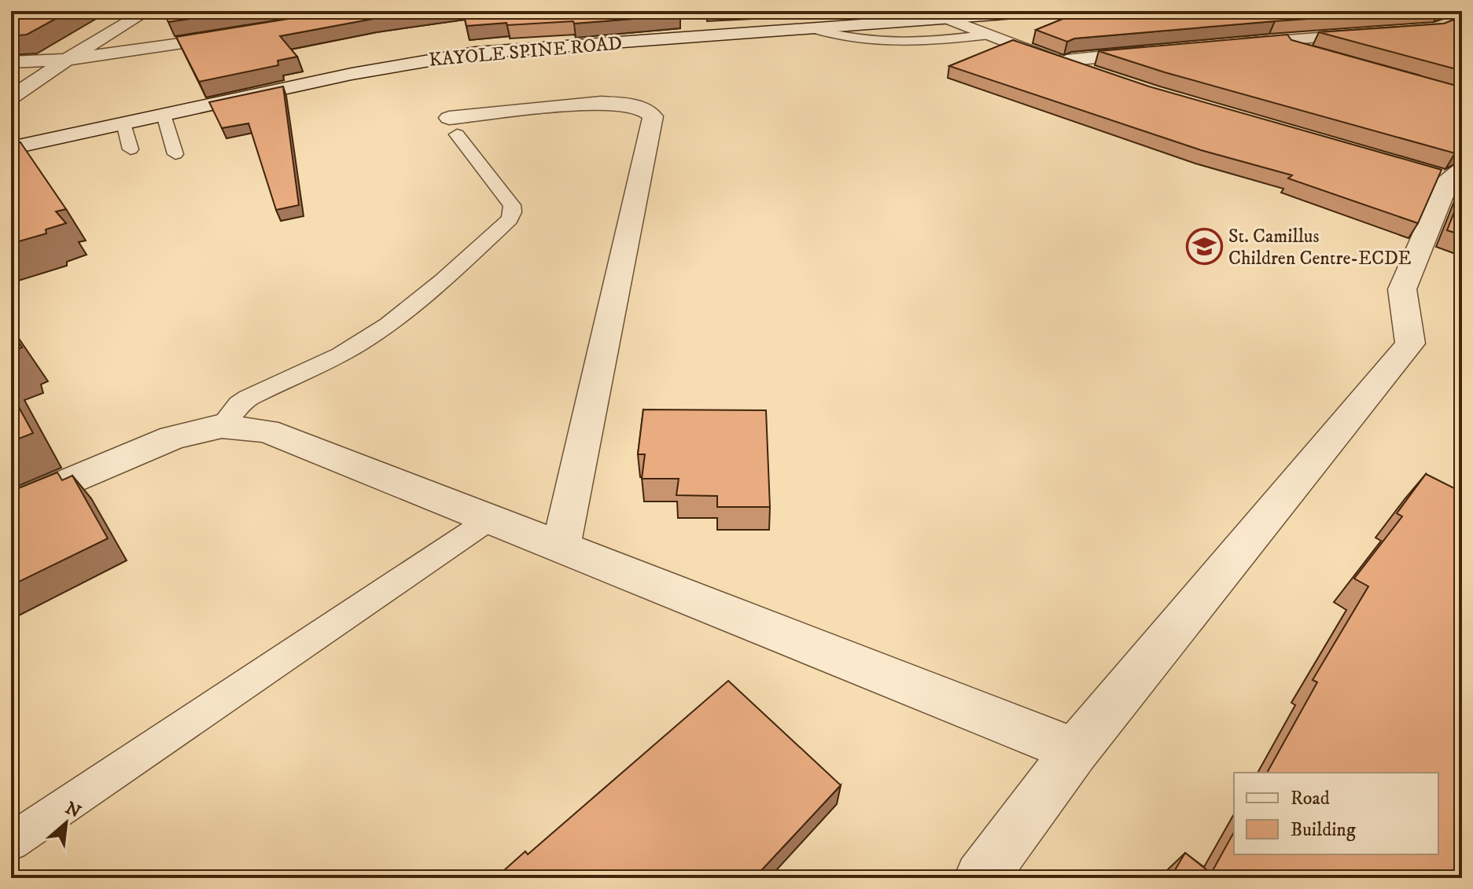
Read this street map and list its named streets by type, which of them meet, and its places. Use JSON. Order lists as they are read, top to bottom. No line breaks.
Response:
{"streets":{"street":["KAYOLE SPINE ROAD"]},"places":{"school or university":["St. Camillus Children Centre-ECDE"]},"legend":["Road","Building"],"north":"top right"}
